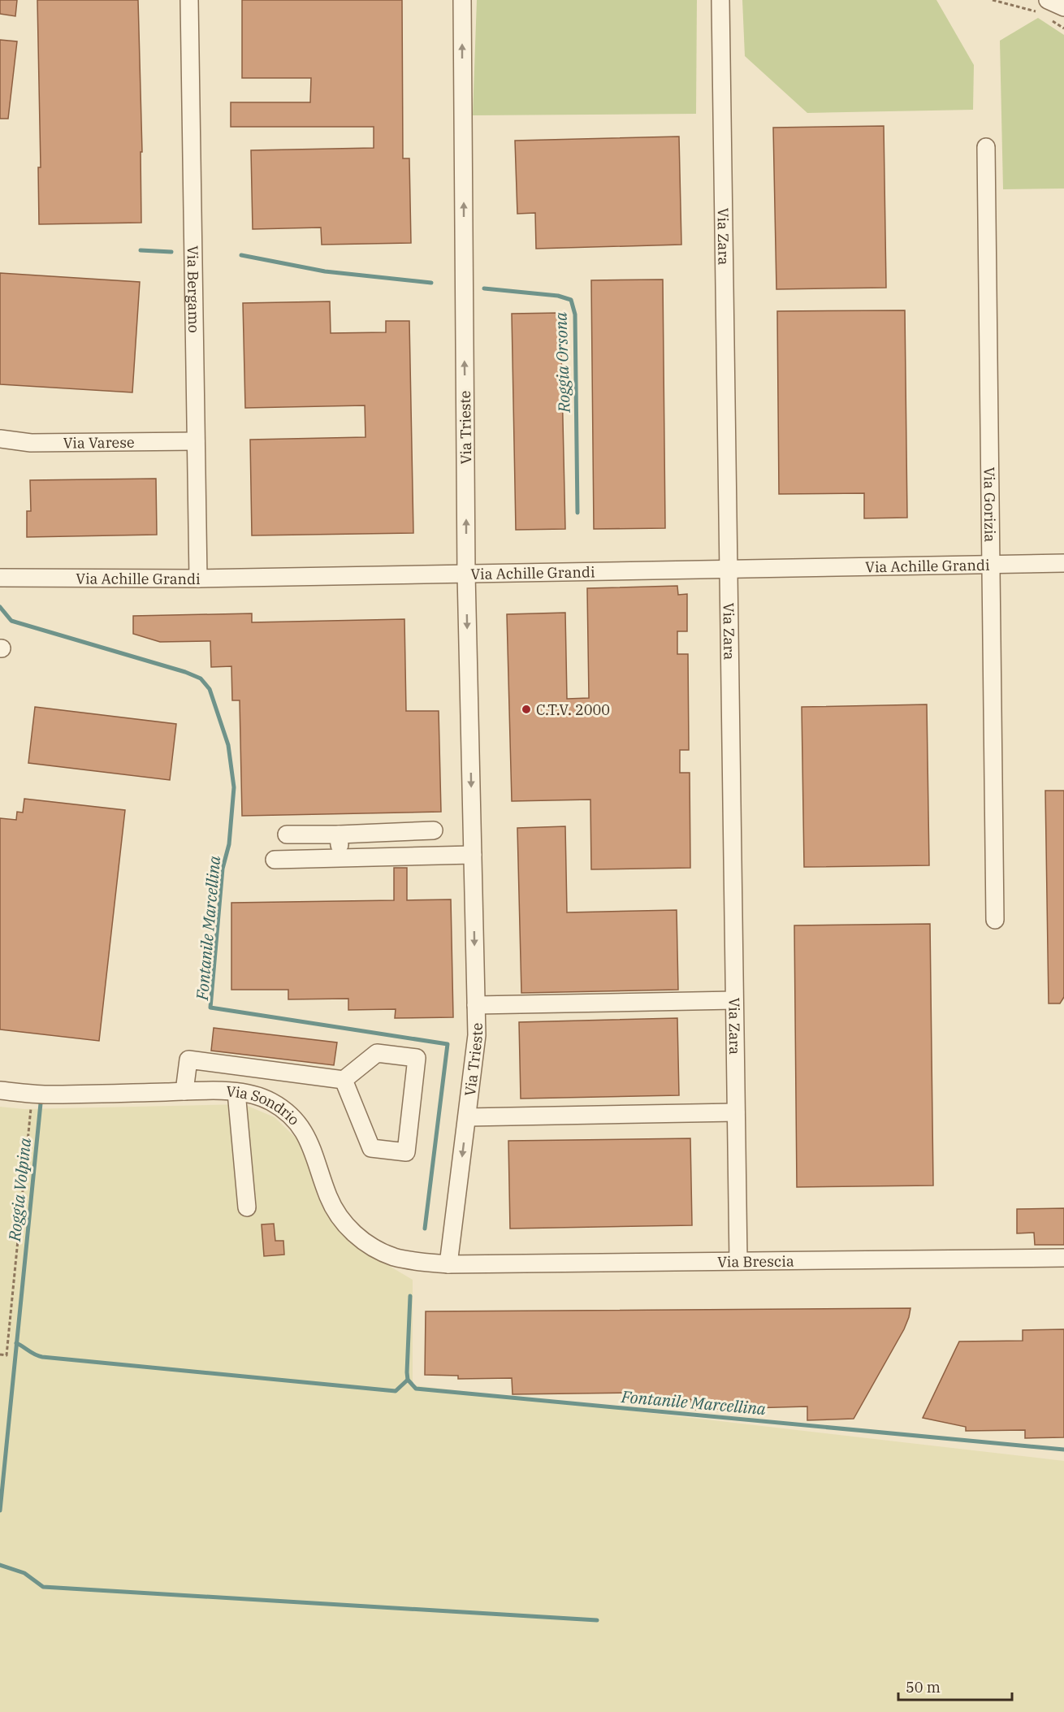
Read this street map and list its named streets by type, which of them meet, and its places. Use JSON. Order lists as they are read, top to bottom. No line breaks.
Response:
{"streets":{"street":["Via Zara","Via Bergamo","Via Trieste","Via Varese","Via Gorizia","Via Achille Grandi","Via Sondrio","Via Brescia"]},"crossings":[["Via Zara","Via Achille Grandi"],["Via Zara","Via Brescia"],["Via Bergamo","Via Varese"],["Via Bergamo","Via Achille Grandi"],["Via Trieste","Via Achille Grandi"],["Via Trieste","Via Sondrio"],["Via Trieste","Via Brescia"],["Via Gorizia","Via Achille Grandi"],["Via Sondrio","Via Brescia"]],"water":["Roggia Orsona","Fontanile Marcellina","Roggia Volpina"],"places":["C.T.V. 2000"],"scale_bar":"50 m"}
